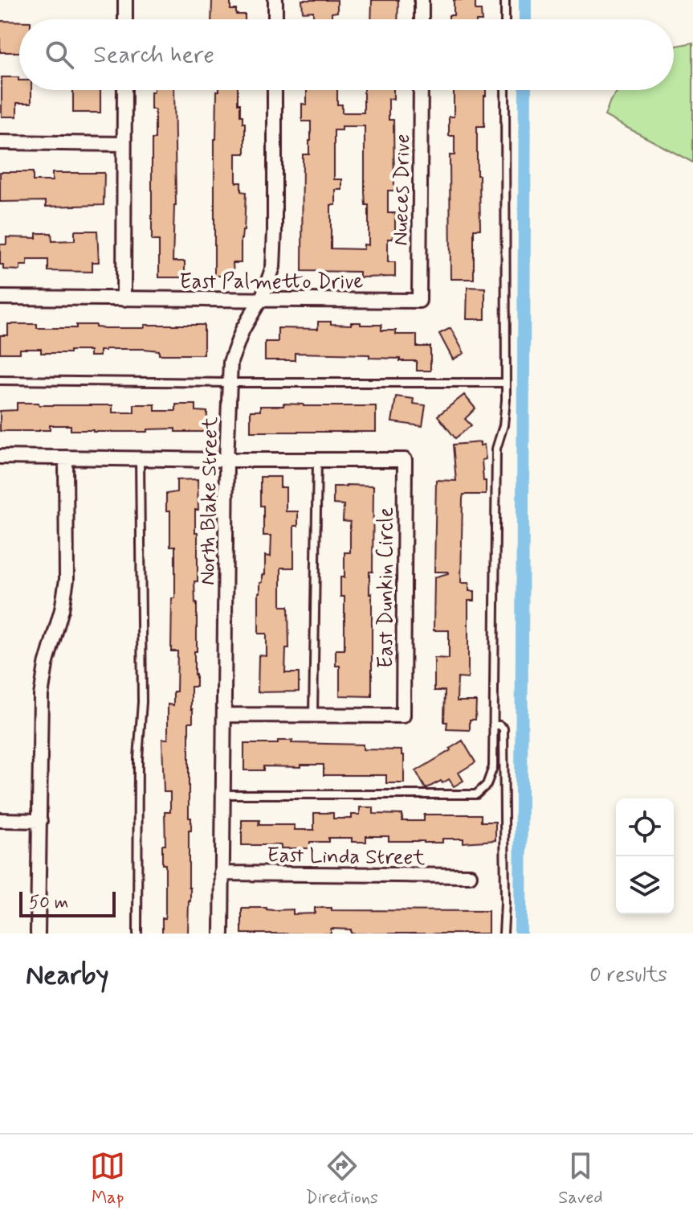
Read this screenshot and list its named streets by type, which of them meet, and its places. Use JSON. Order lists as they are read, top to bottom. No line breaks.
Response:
{"streets":{"street":["Nueces Drive","East Palmetto Drive","North Blake Street","East Dunkin Circle","East Linda Street"]},"crossings":[["Nueces Drive","East Palmetto Drive"],["East Palmetto Drive","North Blake Street"],["North Blake Street","East Dunkin Circle"],["North Blake Street","East Linda Street"]],"scale_bar":"50 m","page":{"search":"Search here","scale":"50 m","heading":["Nearby","0 results"],"nav":["Map","Directions","Saved"]}}
